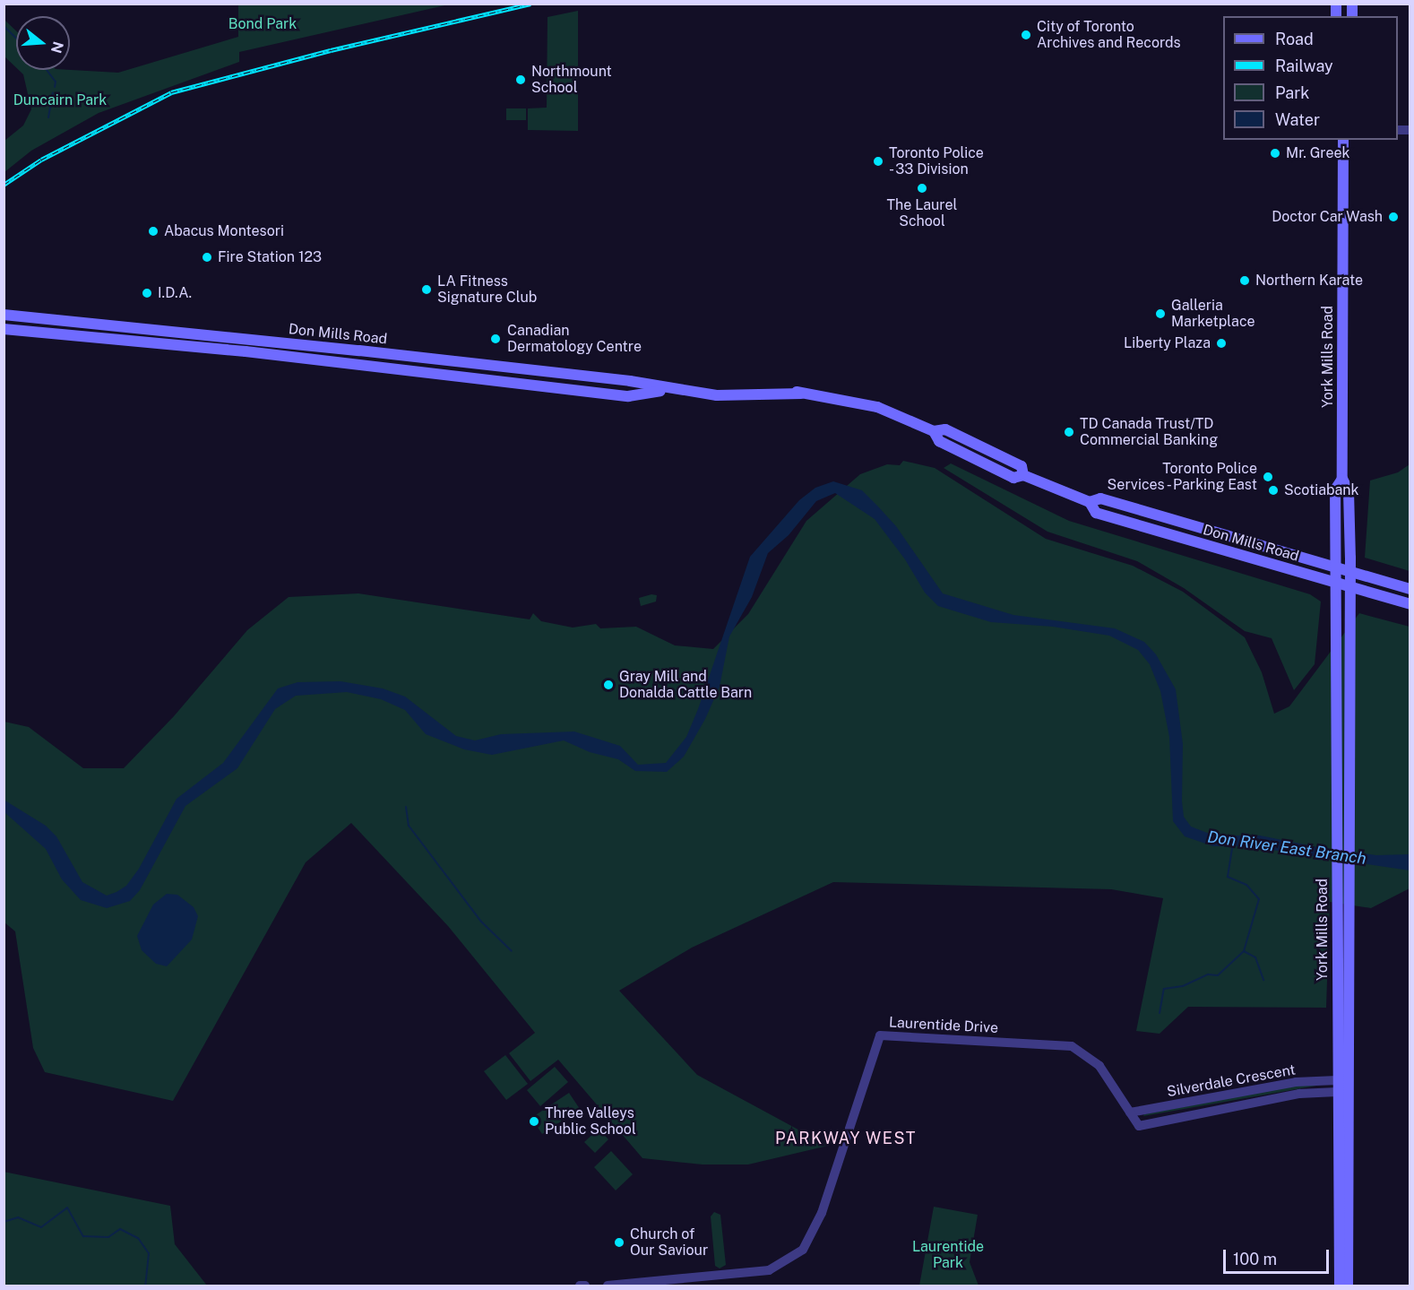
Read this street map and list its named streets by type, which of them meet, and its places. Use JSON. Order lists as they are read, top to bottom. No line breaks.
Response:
{"streets":{"main road":["Don Mills Road","York Mills Road"],"street":["Laurentide Drive","Silverdale Crescent"]},"crossings":[["Don Mills Road","York Mills Road"],["York Mills Road","Silverdale Crescent"],["Laurentide Drive","Silverdale Crescent"]],"districts":["PARKWAY WEST"],"water":["Don River East Branch"],"parks":["Bond Park","Duncairn Park","Laurentide Park"],"places":["City of Toronto Archives and Records","Northmount School","Mr. Greek","Toronto Police - 33 Division","The Laurel School","Doctor Car Wash","Abacus Montesori","Fire Station 123","Northern Karate","LA Fitness Signature Club","I.D.A.","Galleria Marketplace","Canadian Dermatology Centre","Liberty Plaza","TD Canada Trust/TD Commercial Banking","Toronto Police Services - Parking East","Scotiabank","Gray Mill and Donalda Cattle Barn","Three Valleys Public School","Church of Our Saviour"],"legend":["Road","Railway","Park","Water"],"scale_bar":"100 m","north":"right"}
